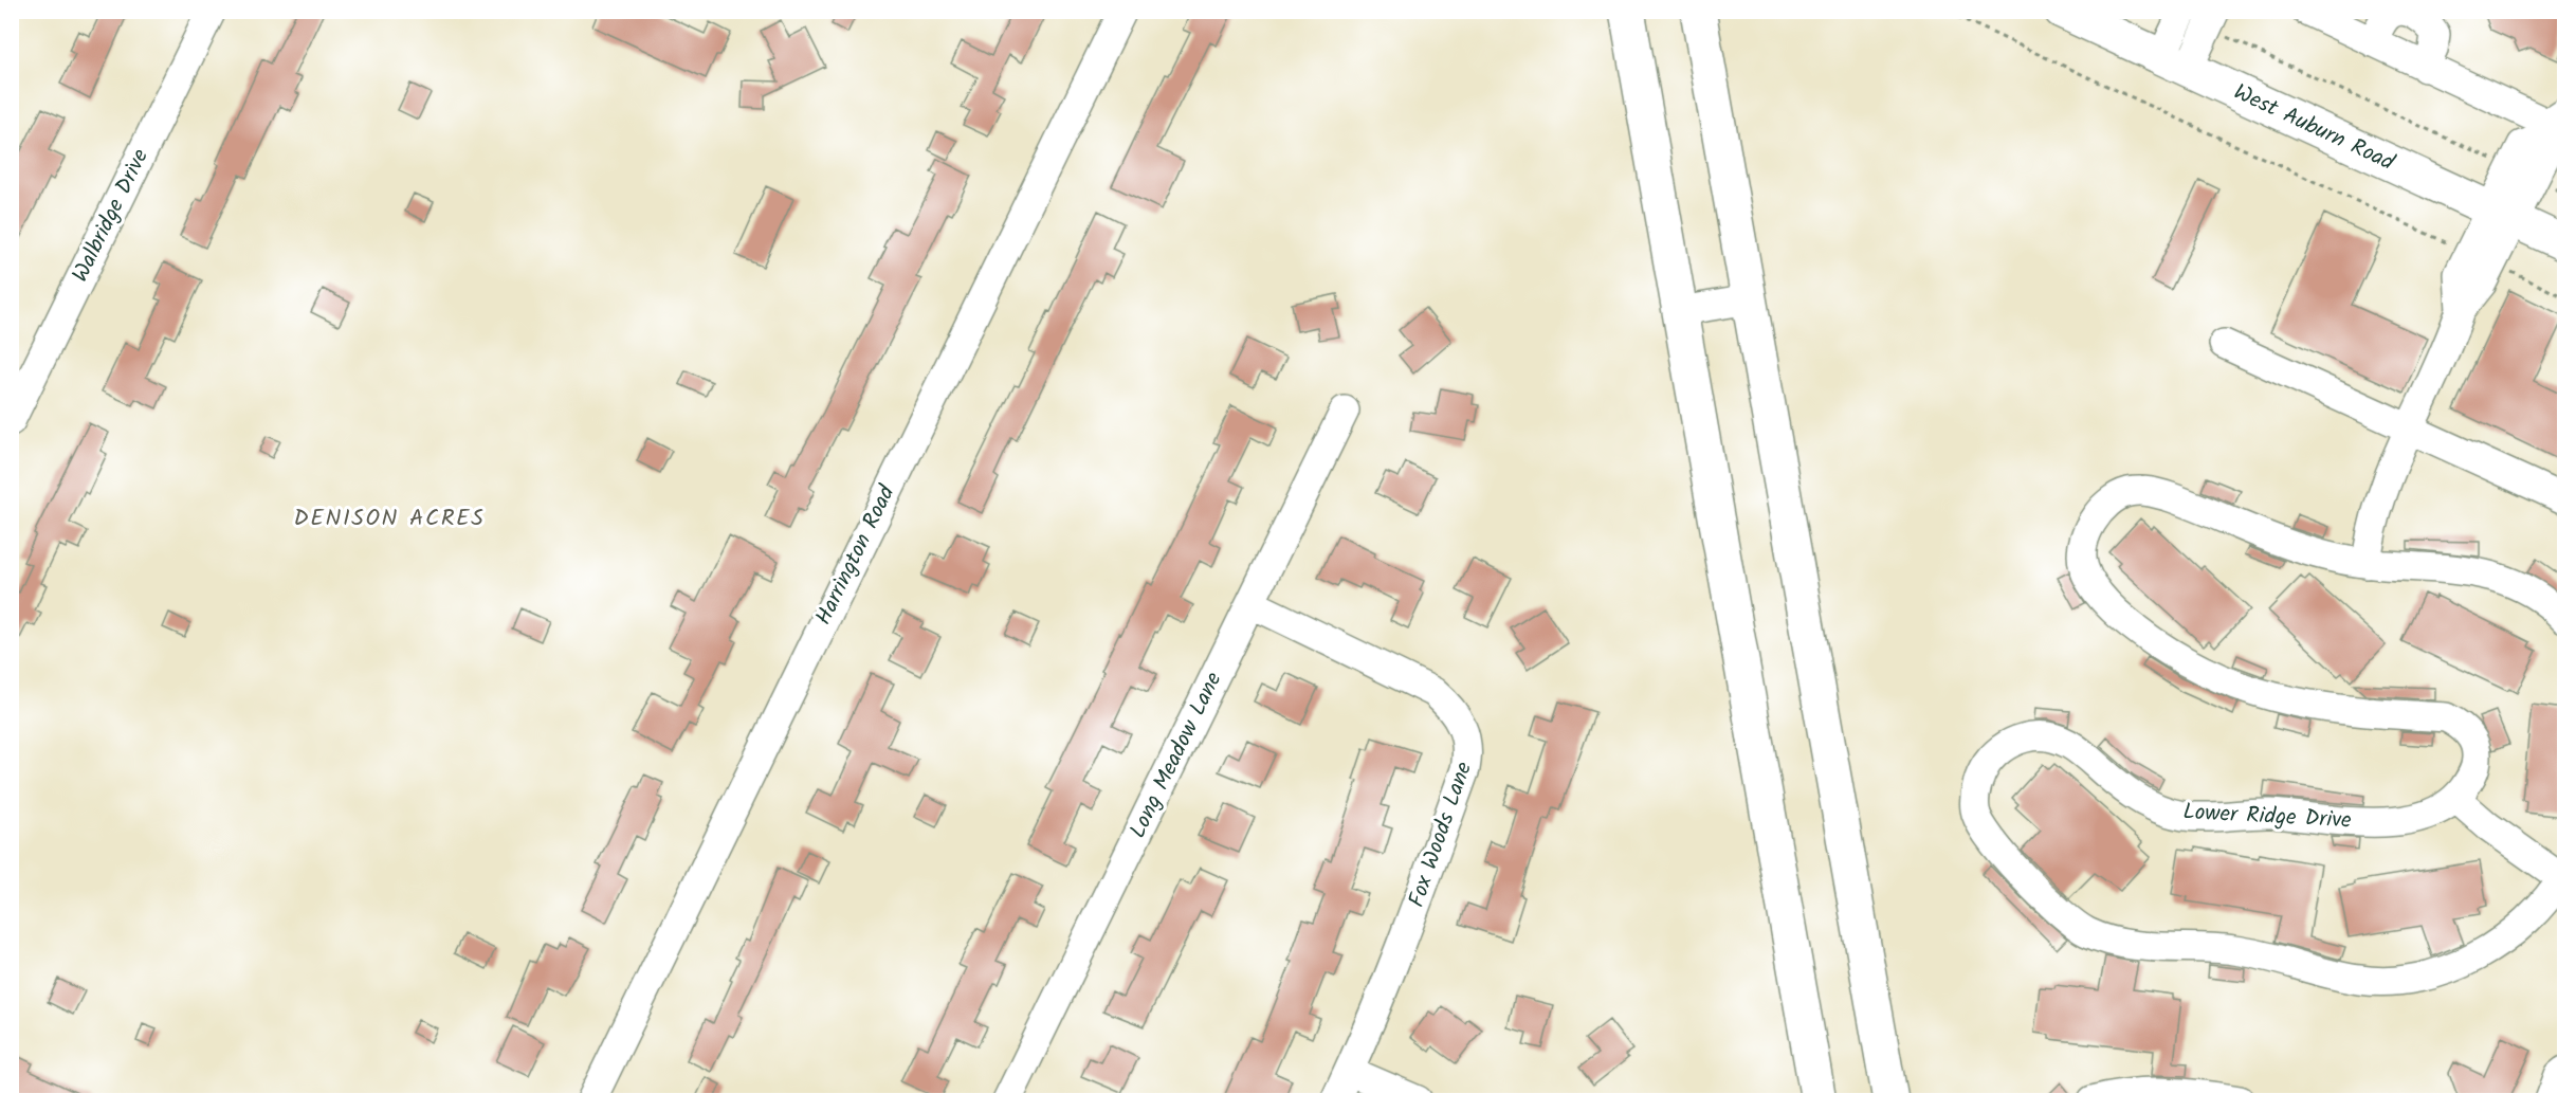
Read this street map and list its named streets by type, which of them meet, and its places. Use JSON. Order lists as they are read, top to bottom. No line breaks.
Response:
{"streets":{"main road":["West Auburn Road"],"street":["Walbridge Drive","Harrington Road","Long Meadow Lane","Lower Ridge Drive","Fox Woods Lane"]},"crossings":[["Long Meadow Lane","Fox Woods Lane"]],"districts":["DENISON ACRES"]}
